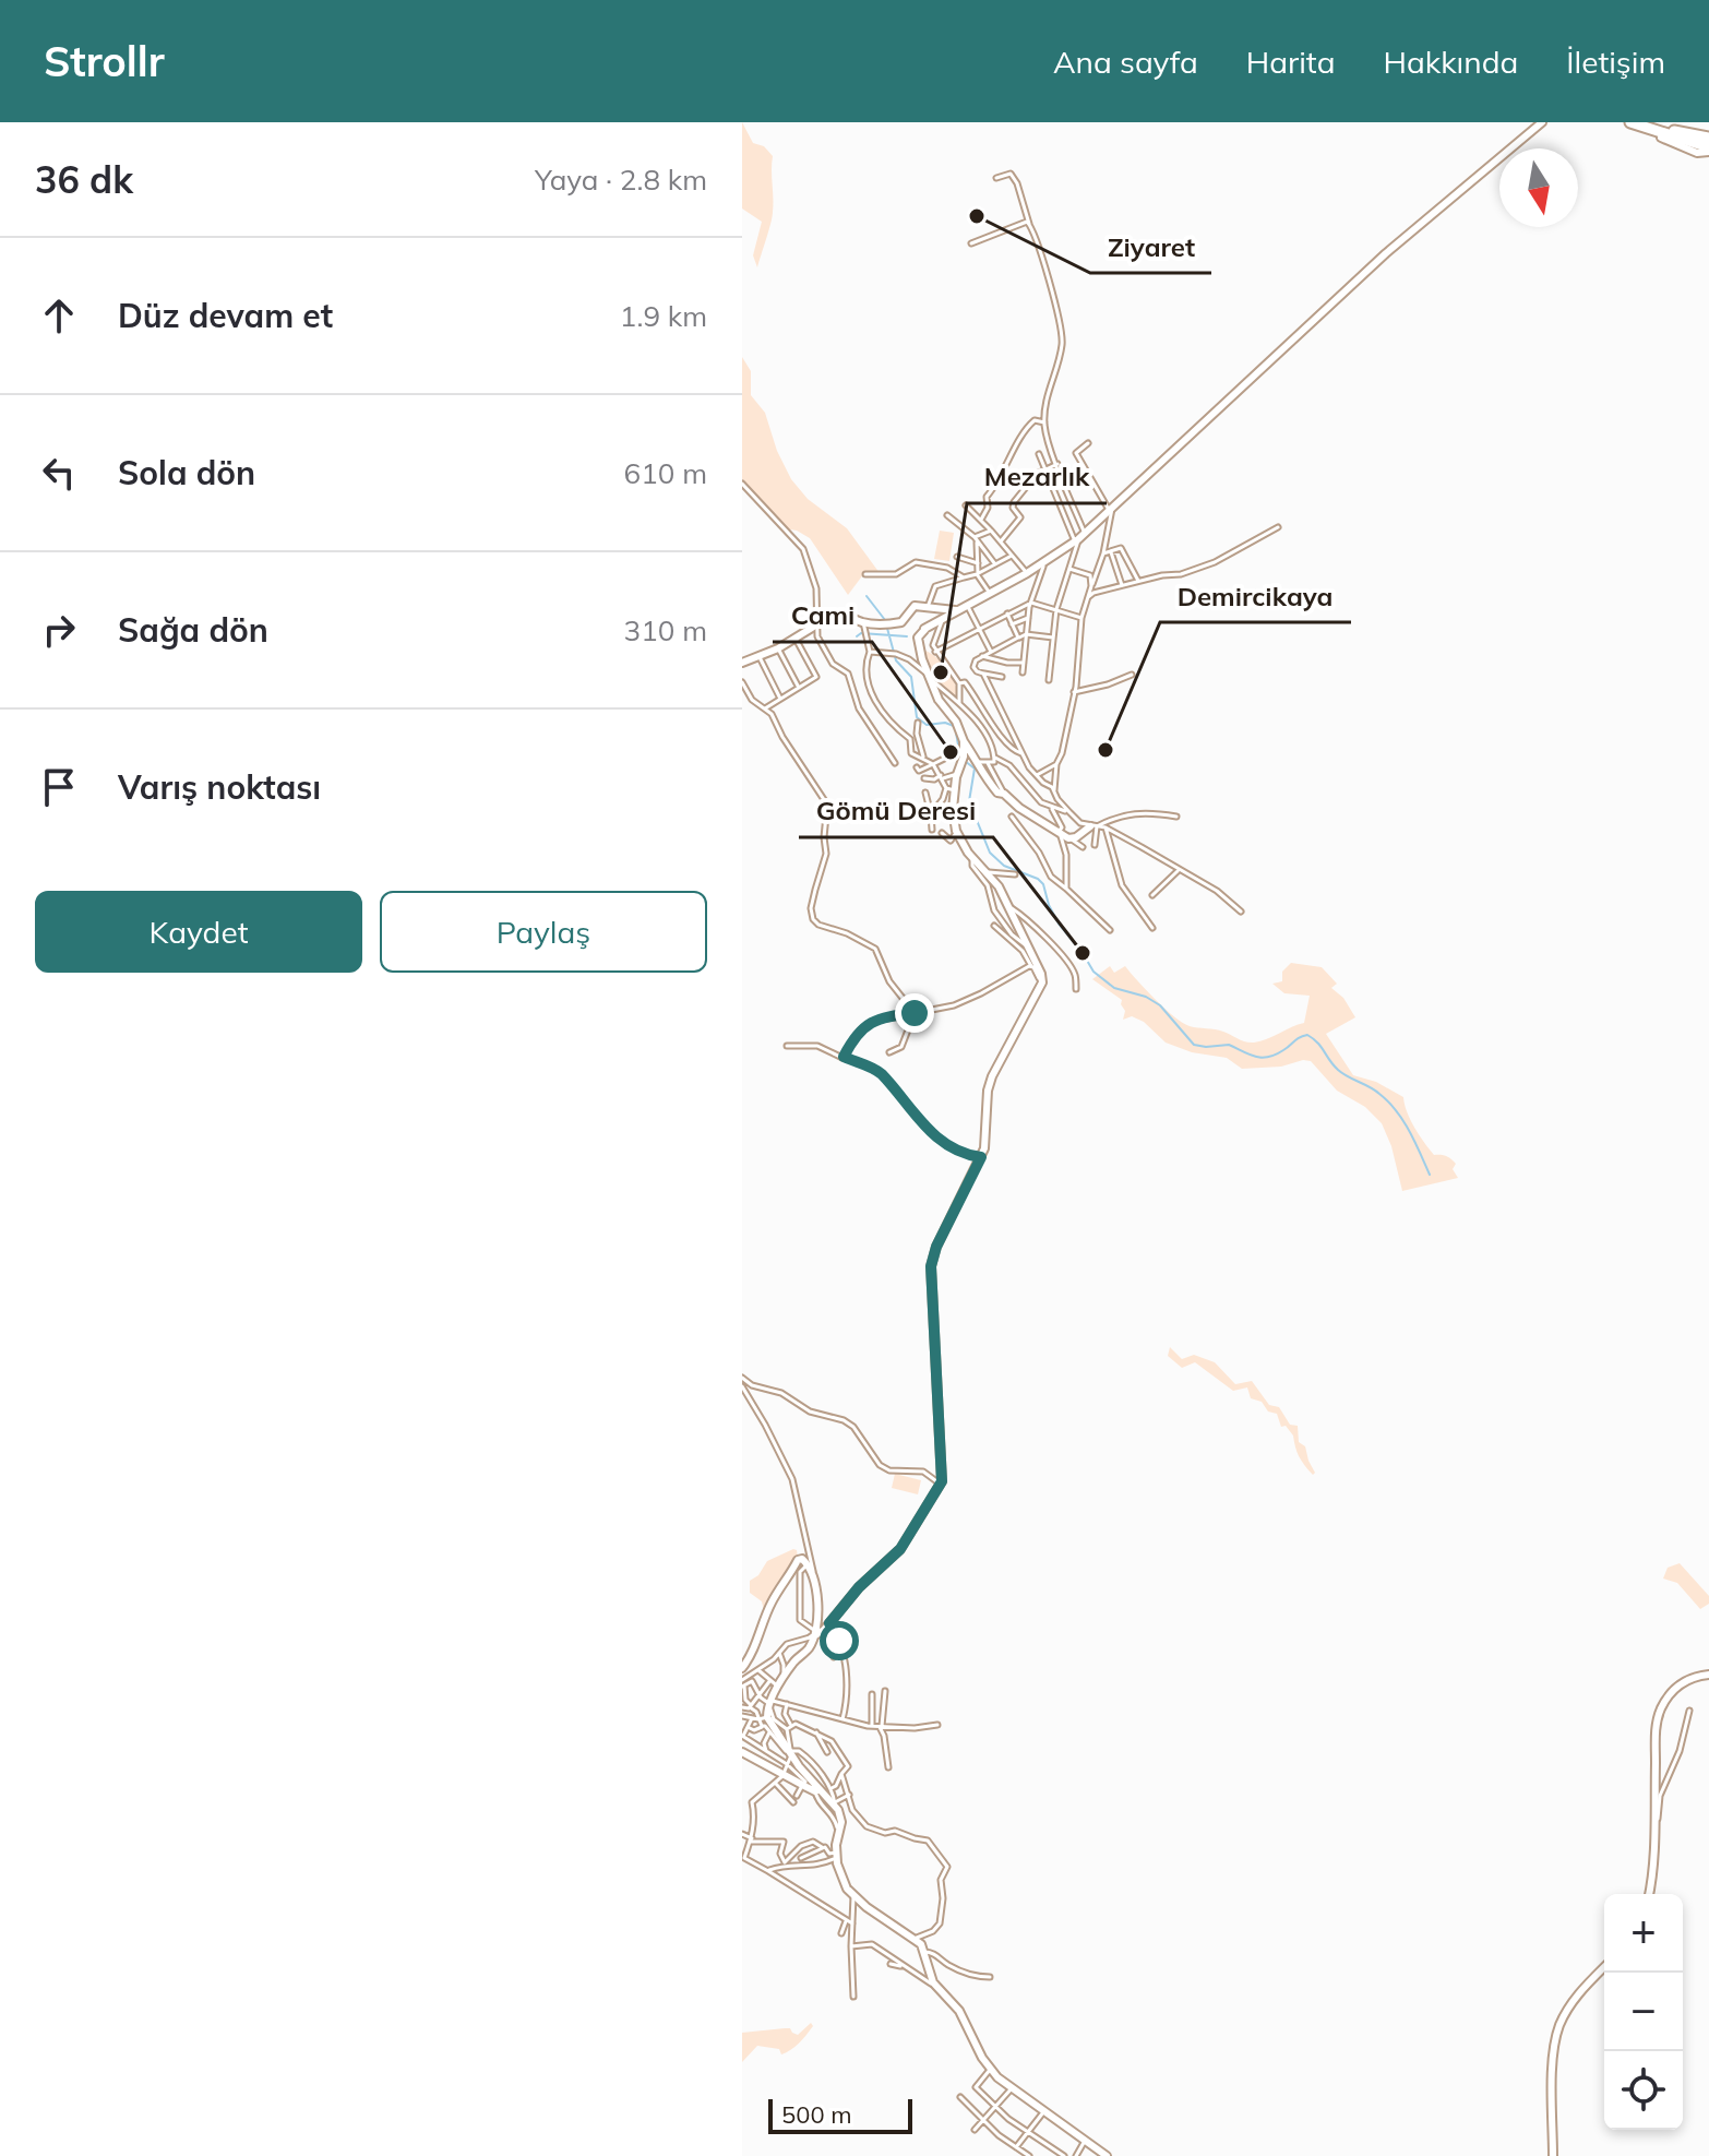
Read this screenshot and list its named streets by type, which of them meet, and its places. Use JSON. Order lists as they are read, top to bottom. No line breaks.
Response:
{"places":["Ziyaret","Mezarlık","Demircikaya","Cami","Gömü Deresi"],"scale_bar":"500 m","north":"bottom","page":{"header":"Strollr","nav":["Ana sayfa","Harita","Hakkında","İletişim"],"heading":["36 dk","Yaya · 2.8 km"],"list":[["Düz devam et","1.9 km"],["Sola dön","610 m"],["Sağa dön","310 m"],"Varış noktası"],"buttons":["Kaydet","Paylaş"],"map_buttons":["+","−"],"scale":"500 m"}}
